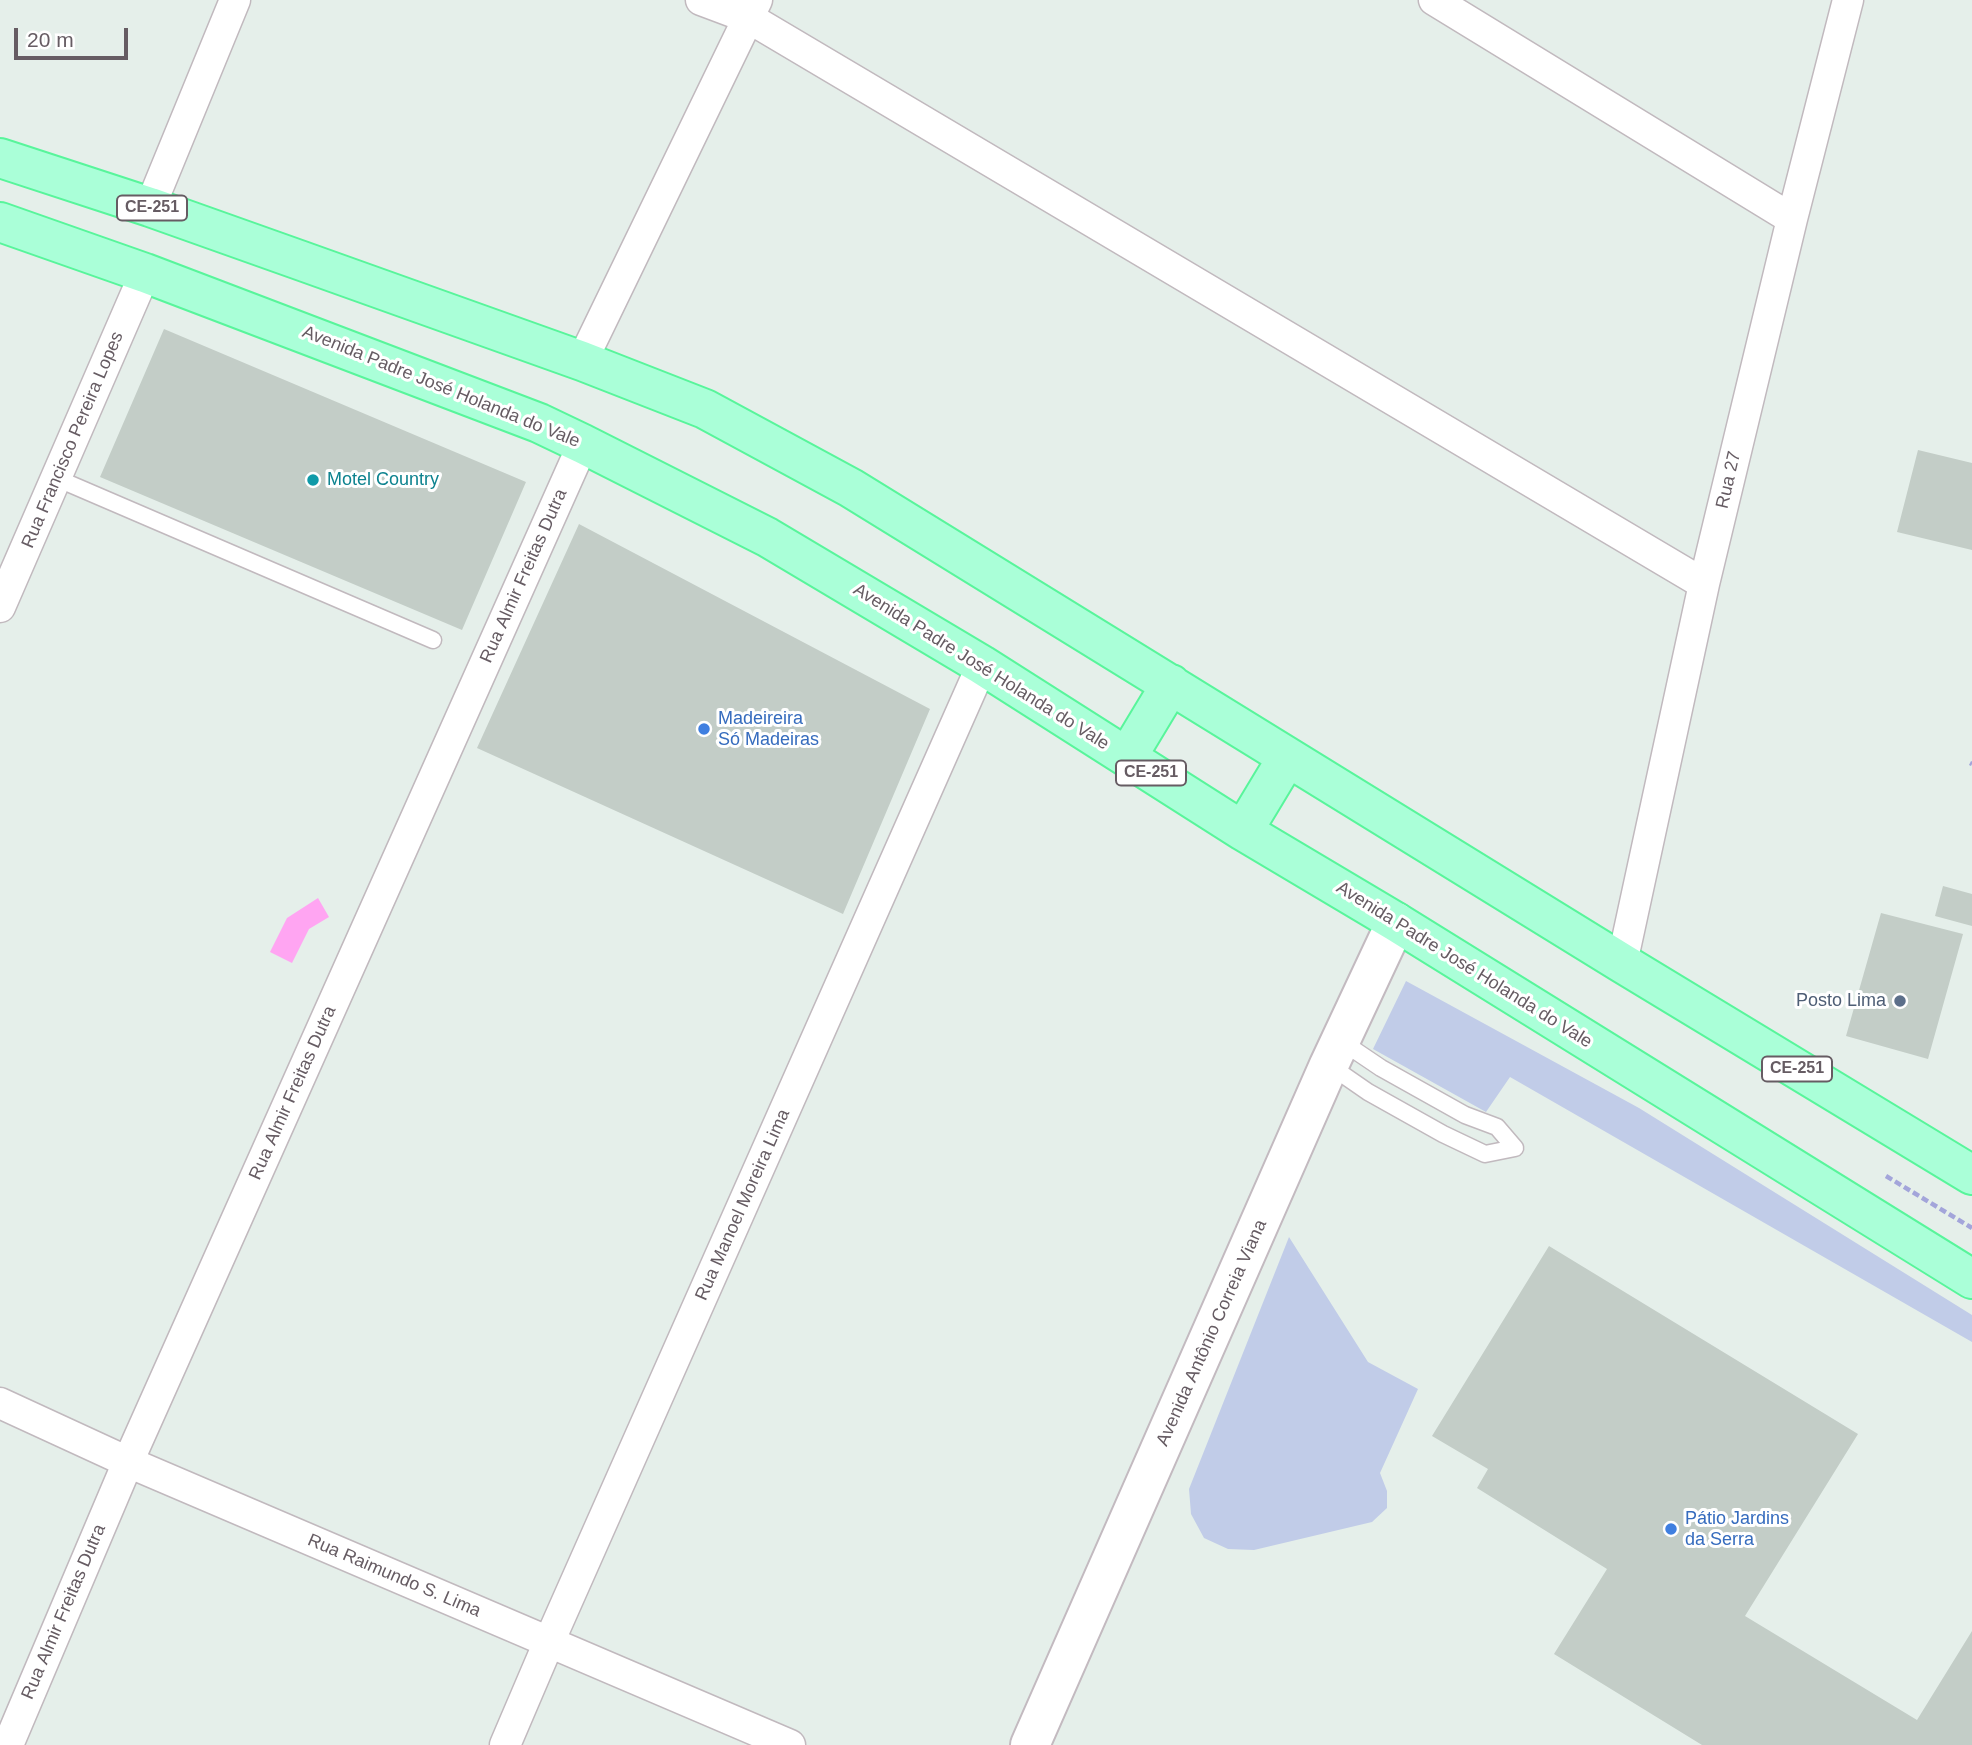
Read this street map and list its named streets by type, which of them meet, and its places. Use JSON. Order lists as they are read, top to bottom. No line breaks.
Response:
{"streets":{"main road":["CE-251","Avenida Padre José Holanda do Vale"],"street":["Rua Francisco Pereira Lopes","Rua 27","Rua Almir Freitas Dutra","Rua Manoel Moreira Lima","Avenida Antônio Correia Viana","Rua Raimundo S. Lima"]},"crossings":[["CE-251","Rua 27"],["Avenida Padre José Holanda do Vale","Rua Francisco Pereira Lopes"],["Avenida Padre José Holanda do Vale","Rua Almir Freitas Dutra"],["Avenida Padre José Holanda do Vale","Rua Manoel Moreira Lima"],["Avenida Padre José Holanda do Vale","Avenida Antônio Correia Viana"],["Rua Almir Freitas Dutra","Rua Raimundo S. Lima"],["Rua Manoel Moreira Lima","Rua Raimundo S. Lima"]],"places":["Motel Country","Madeireira Só Madeiras","Posto Lima","Pátio Jardins da Serra"],"scale_bar":"20 m"}
